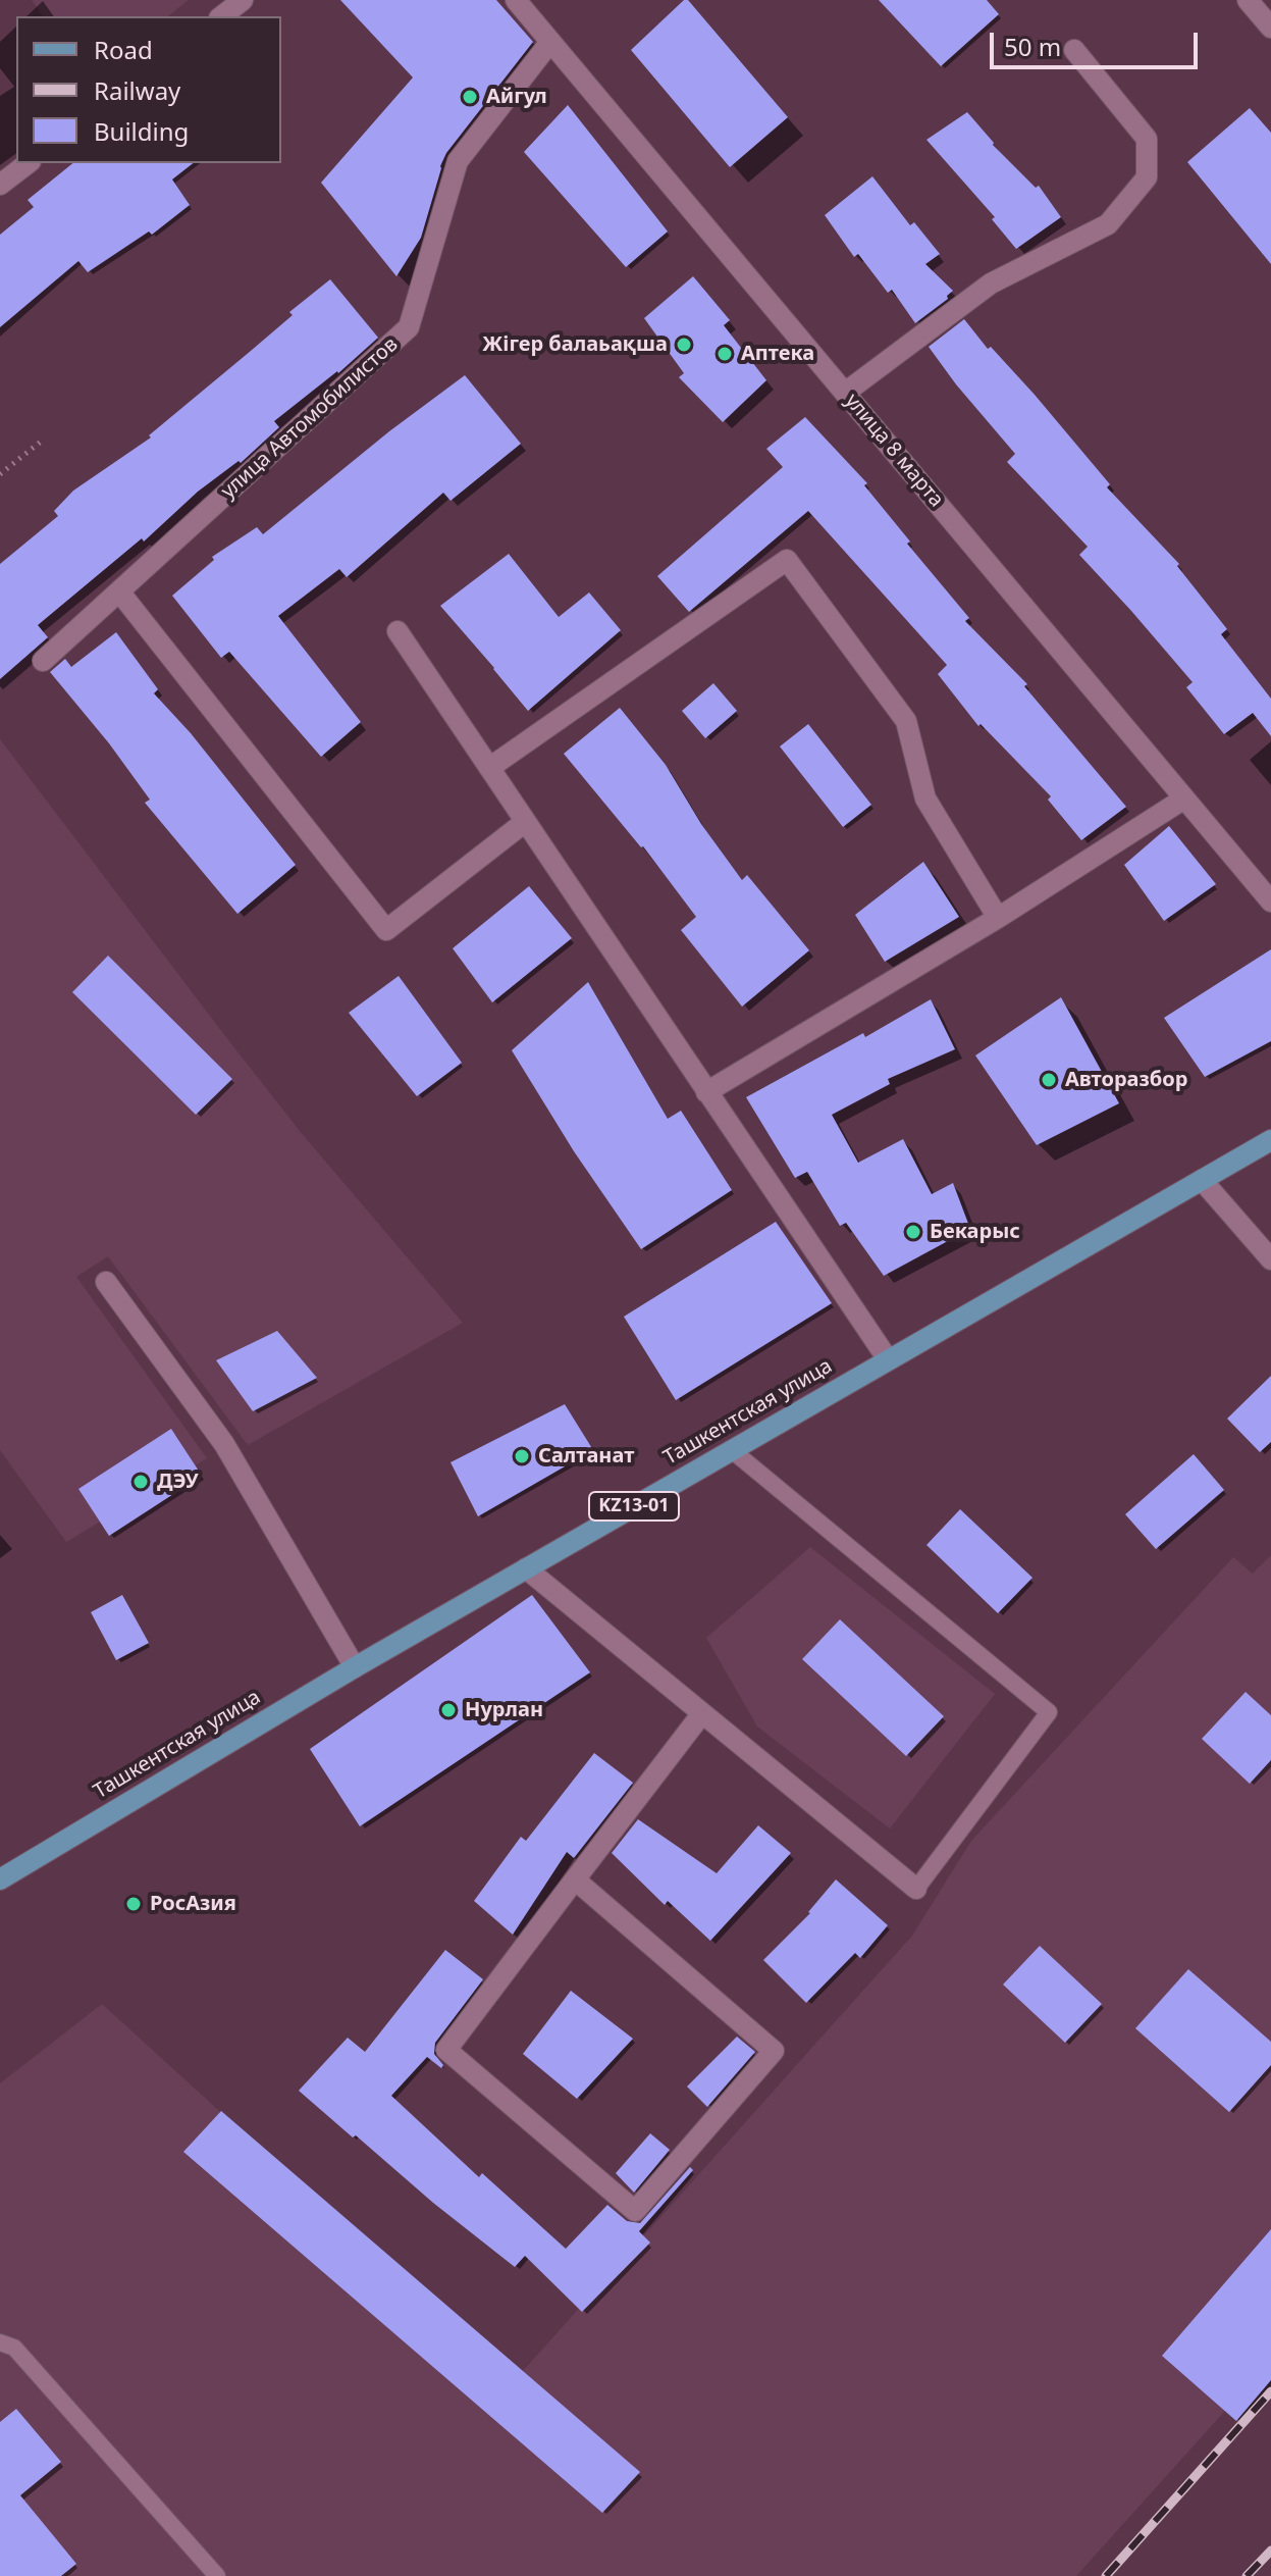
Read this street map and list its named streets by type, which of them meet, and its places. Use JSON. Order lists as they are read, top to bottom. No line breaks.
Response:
{"streets":{"main road":["Ташкентская улица","KZ13-01"],"street":["улица Автомобилистов","улица 8 марта"]},"crossings":[["улица Автомобилистов","улица 8 марта"]],"places":["Айгул","Жігер балаьақша","Аптека","Авторазбор","Бекарыс","Салтанат","ДЭУ","Нурлан","РосАзия"],"legend":["Road","Railway","Building"],"scale_bar":"50 m"}
